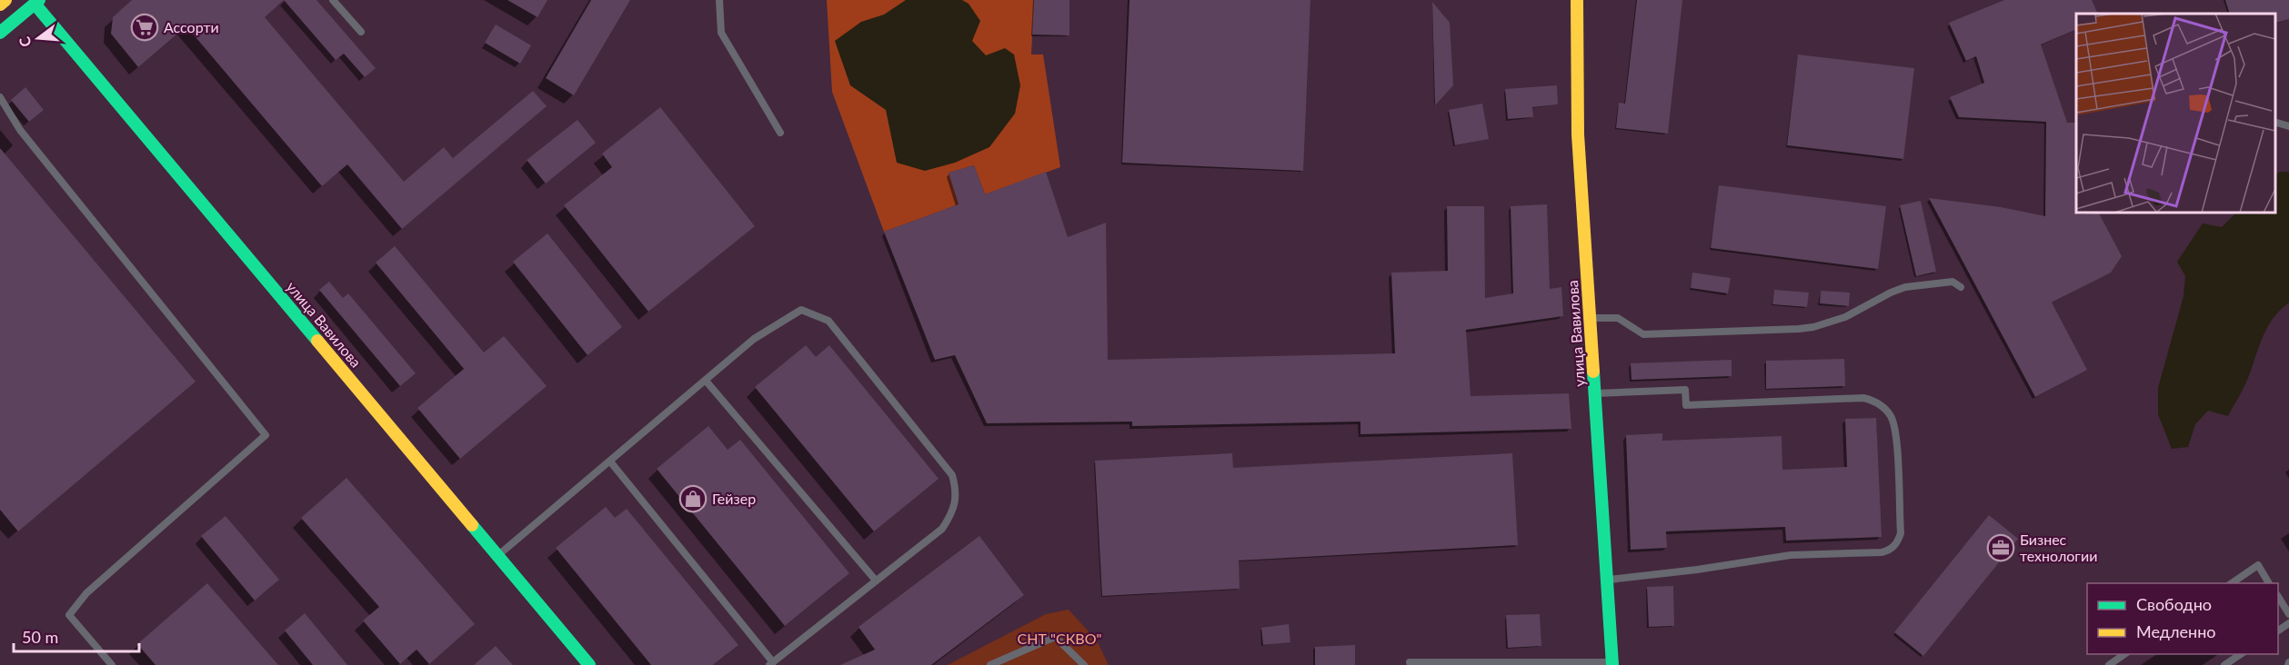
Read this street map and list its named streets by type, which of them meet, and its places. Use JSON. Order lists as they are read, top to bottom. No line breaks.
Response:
{"streets":{"street":["улица Вавилова"]},"parks":["СНТ \"СКВО\""],"places":{"supermarket":["Ассорти"],"shop":["Гейзер"],"office":["Бизнес технологии"]},"legend":["Свободно","Медленно"],"scale_bar":"50 m","north":"left"}
